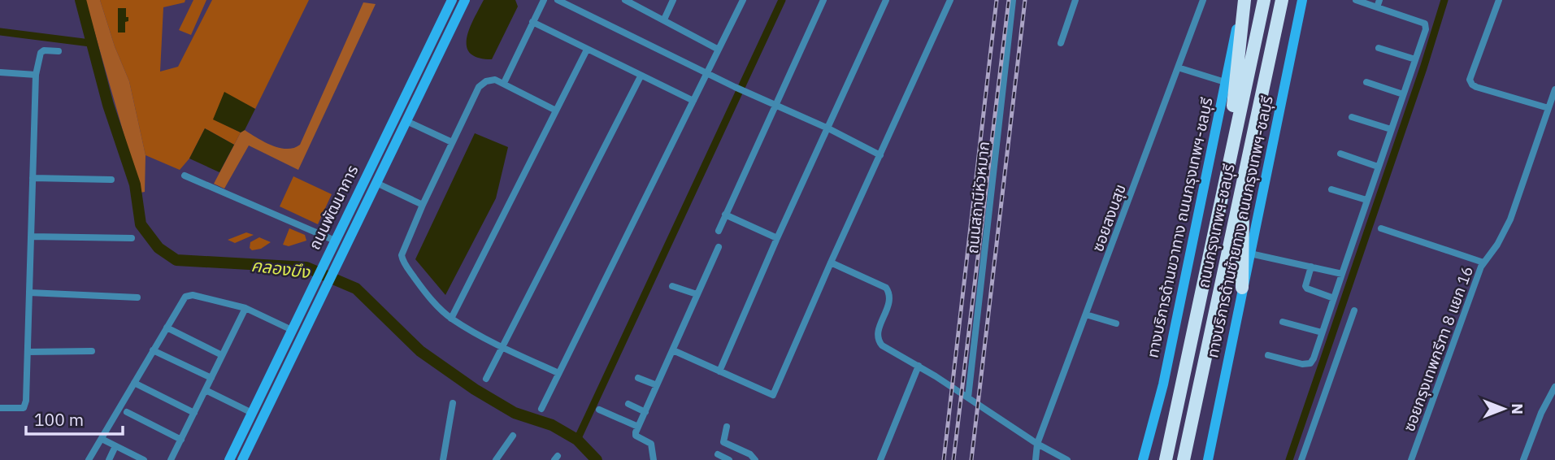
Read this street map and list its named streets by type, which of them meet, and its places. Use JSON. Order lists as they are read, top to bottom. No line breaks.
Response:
{"streets":{"highway":["ถนนกรุงเทพฯ-ชลบุรี"],"main road":["ถนนพัฒนาการ","ทางบริการด้านซ้ายทาง ถนนกรุงเทพฯ-ชลบุรี","ทางบริการด้านขวาทาง ถนนกรุงเทพฯ-ชลบุรี"],"street":["ถนนสถานีหัวหมาก","ซอยสงบสุข","ซอยกรุงเทพกรีฑา 8 แยก 16"]},"water":["คลองบึง"],"scale_bar":"100 m","north":"right"}
